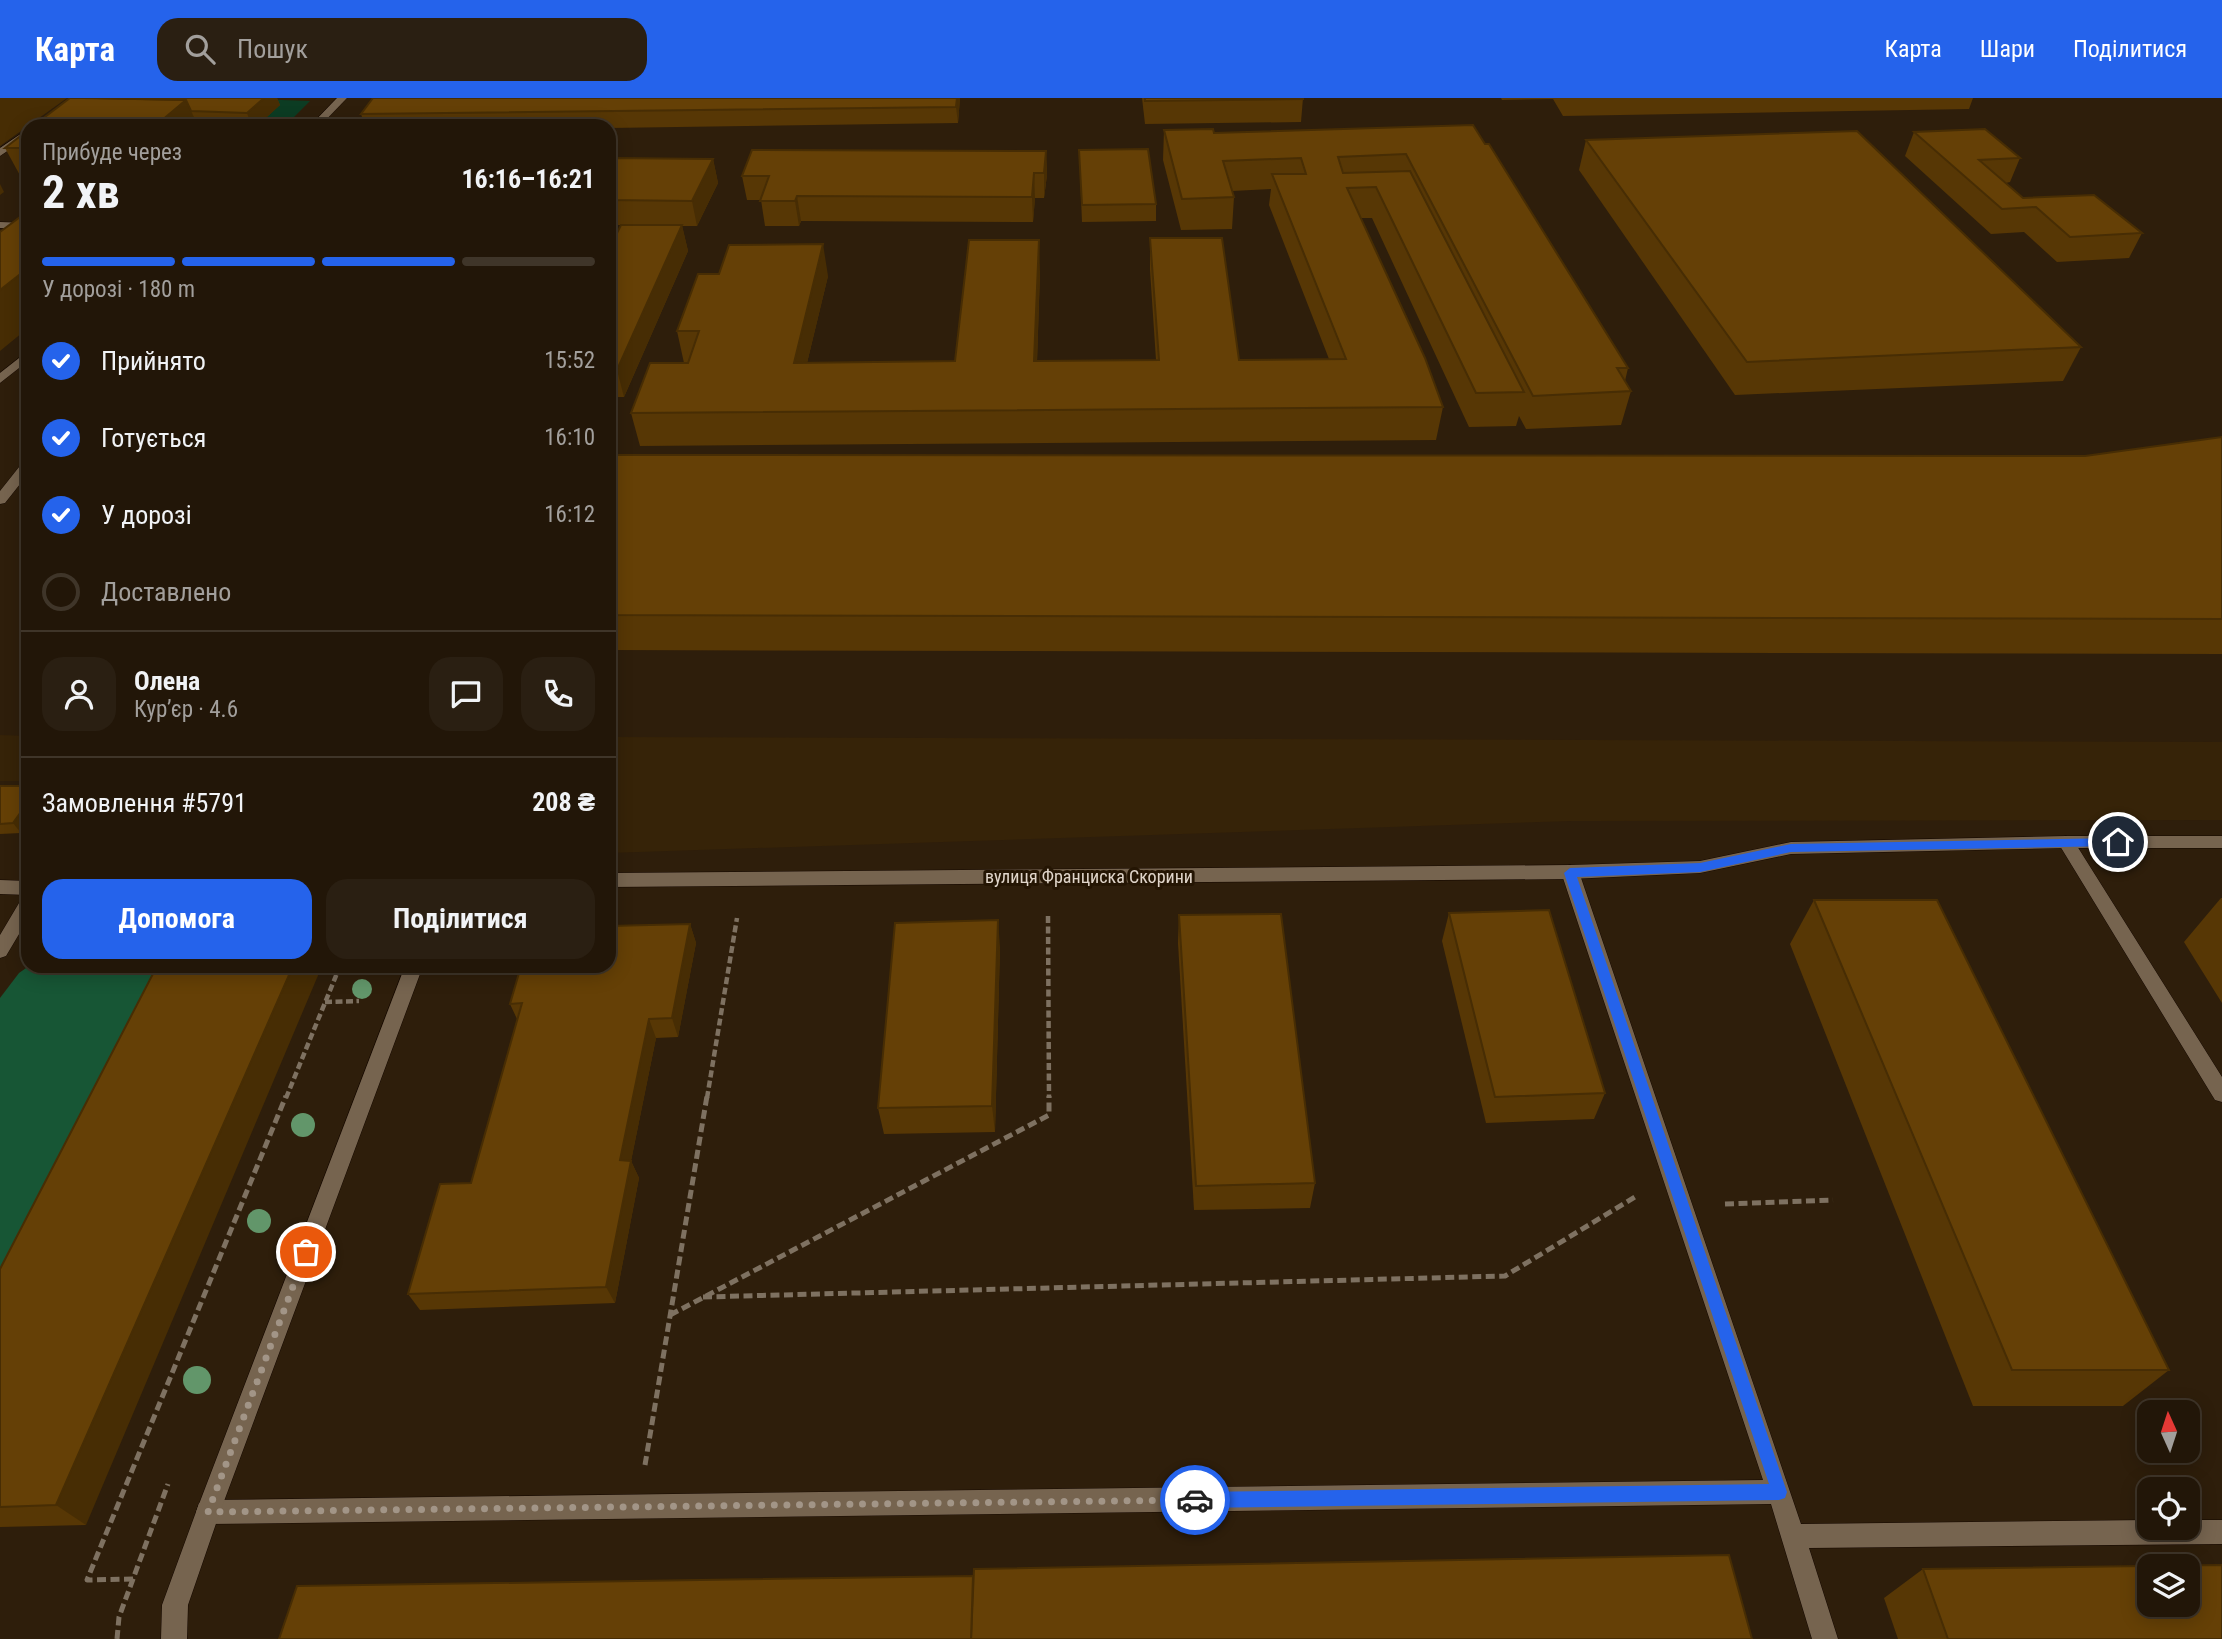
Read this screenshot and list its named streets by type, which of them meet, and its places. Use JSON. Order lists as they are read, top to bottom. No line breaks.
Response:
{"streets":{"street":["вулиця Франциска Скорини"]},"north":"top","page":{"header":"Карта","search":"Пошук","nav":["Карта","Шари","Поділитися"],"heading":["2 хв","Прибуде через","16:16–16:21"],"panel":["Олена","Кур’єр · 4.6","Замовлення #5791","208 ₴"],"bar":"У дорозі · 180 m","list":[["Прийнято","15:52"],["Готується","16:10"],["У дорозі","16:12"],"Доставлено"],"buttons":["Допомога","Поділитися"]}}
